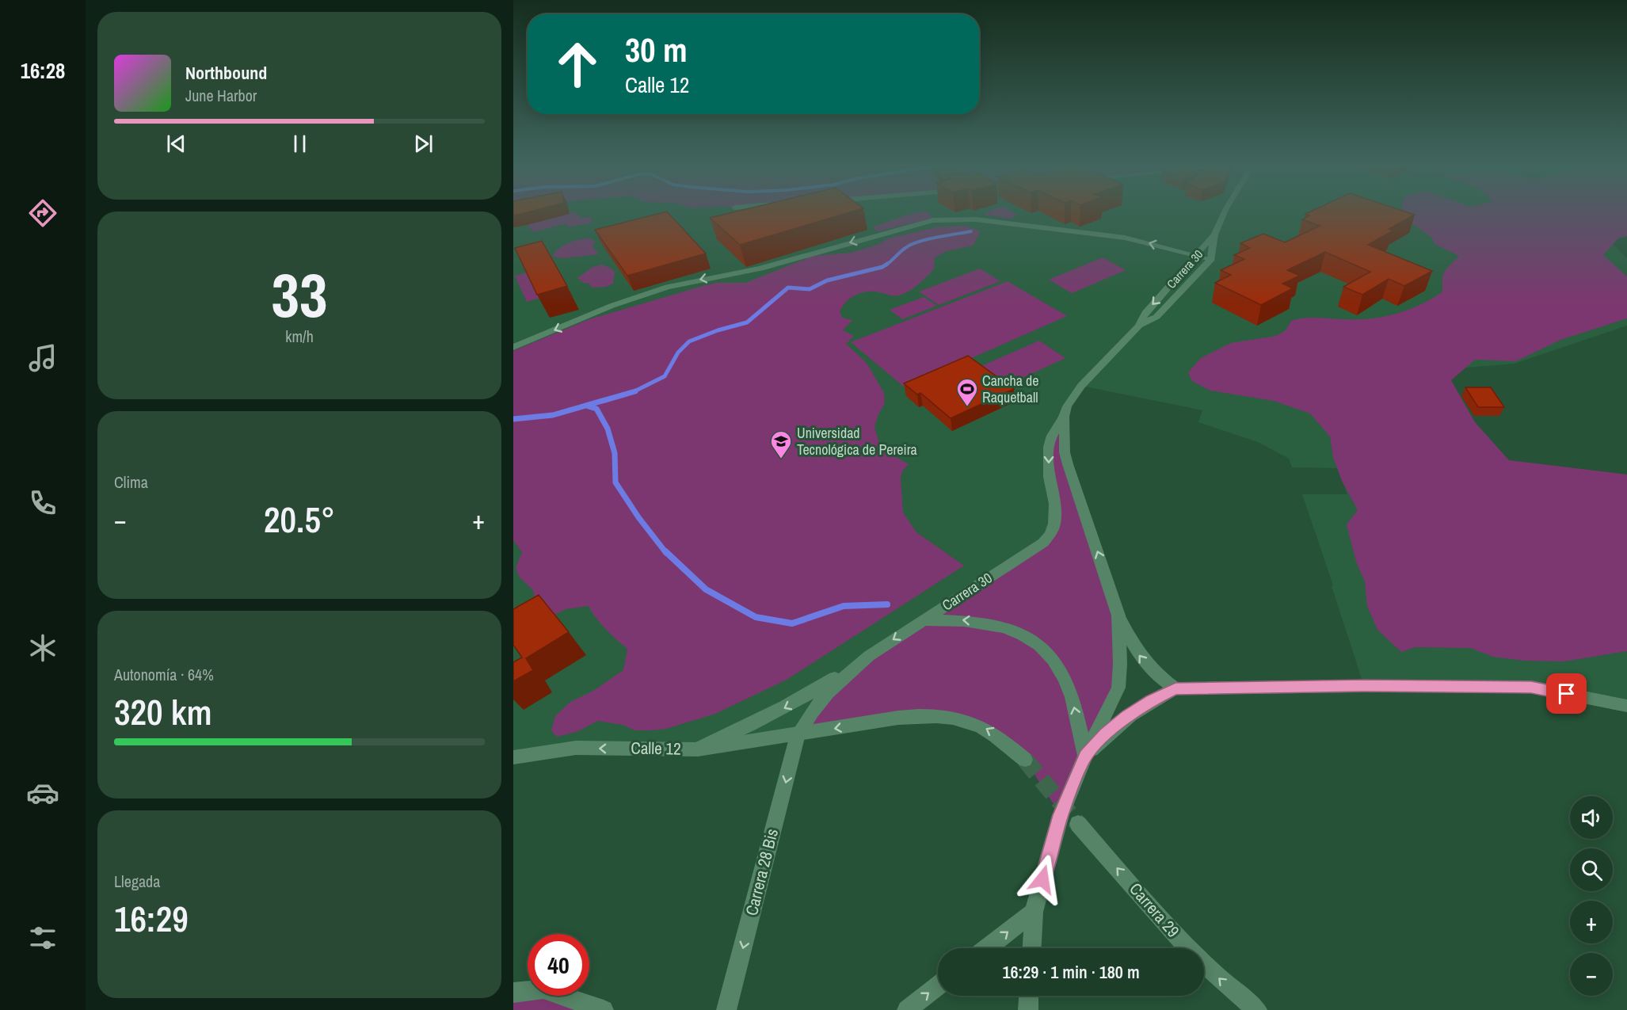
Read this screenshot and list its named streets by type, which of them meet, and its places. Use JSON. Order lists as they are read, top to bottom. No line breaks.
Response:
{"streets":{"street":["Carrera 30","Calle 12","Carrera 28 Bis","Carrera 29"]},"crossings":[["Carrera 30","Calle 12"],["Carrera 30","Carrera 28 Bis"],["Calle 12","Carrera 28 Bis"]],"one_way":["Calle 12","Carrera 28 Bis","Carrera 29"],"places":{"sports":["Cancha de Raquetball"],"school or university":["Universidad Tecnológica de Pereira"]},"page":{"tabs":"16:28","turn":["30 m","Calle 12"],"song":["Northbound","June Harbor"],"tile":[["33","km/h"],"Clima",["Autonomía · 64%","320 km"],["Llegada","16:29"]],"heat":["−","20.5°","+"],"map_buttons":["+","−"],"limit":"40","trip":"16:29 · 1 min · 180 m"}}
